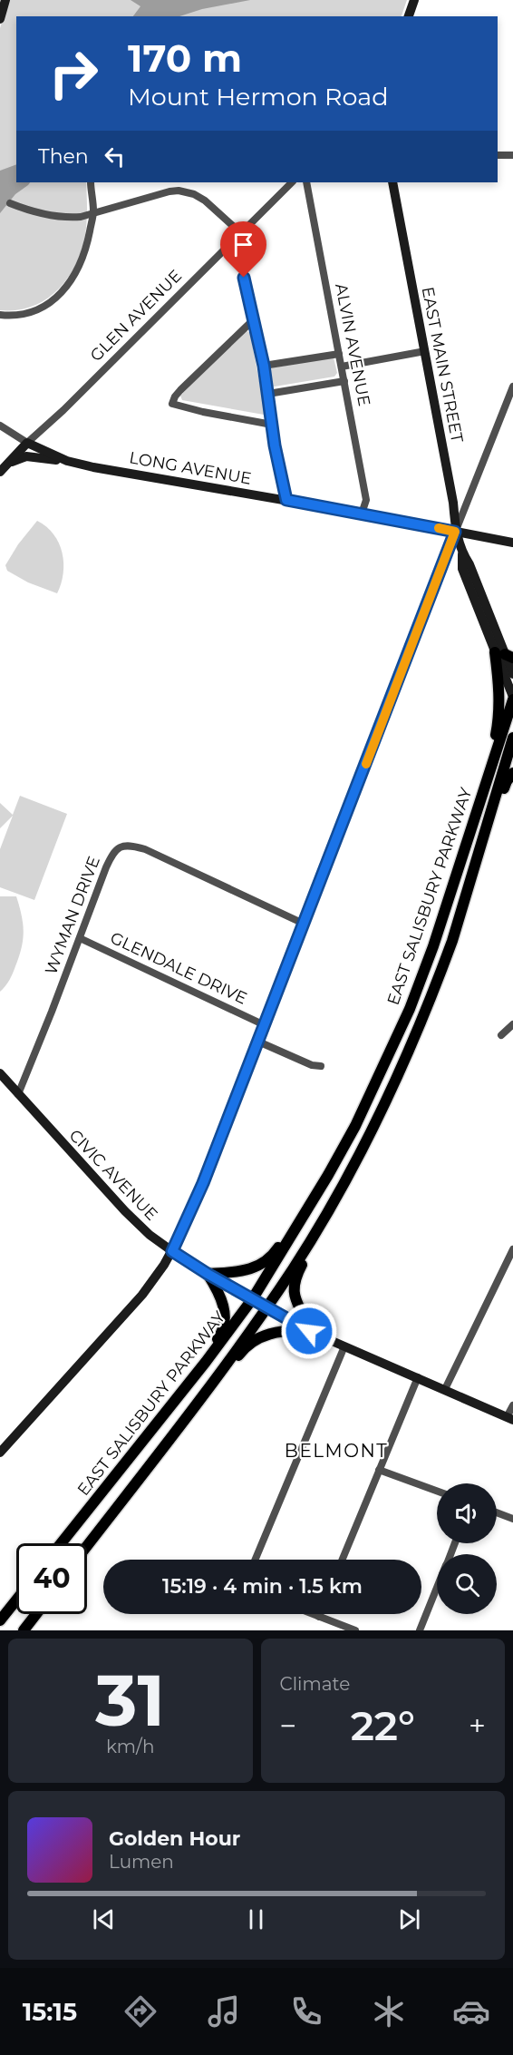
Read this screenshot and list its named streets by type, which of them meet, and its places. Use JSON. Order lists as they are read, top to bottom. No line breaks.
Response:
{"streets":{"main road":["GLEN AVENUE","EAST MAIN STREET","LONG AVENUE","EAST SALISBURY PARKWAY","CIVIC AVENUE"],"street":["ALVIN AVENUE","WYMAN DRIVE","GLENDALE DRIVE"]},"crossings":[["GLEN AVENUE","LONG AVENUE"],["ALVIN AVENUE","LONG AVENUE"],["EAST MAIN STREET","LONG AVENUE"],["EAST MAIN STREET","EAST SALISBURY PARKWAY"],["EAST SALISBURY PARKWAY","CIVIC AVENUE"],["WYMAN DRIVE","GLENDALE DRIVE"],["WYMAN DRIVE","CIVIC AVENUE"]],"districts":["BELMONT"],"page":{"turn":["170 m","Mount Hermon Road"],"then":"Then","limit":"40","trip":"15:19 · 4 min · 1.5 km","tile":[["31","km/h"],"Climate"],"heat":["−","22°","+"],"song":["Golden Hour","Lumen"],"tabs":"15:15"}}
